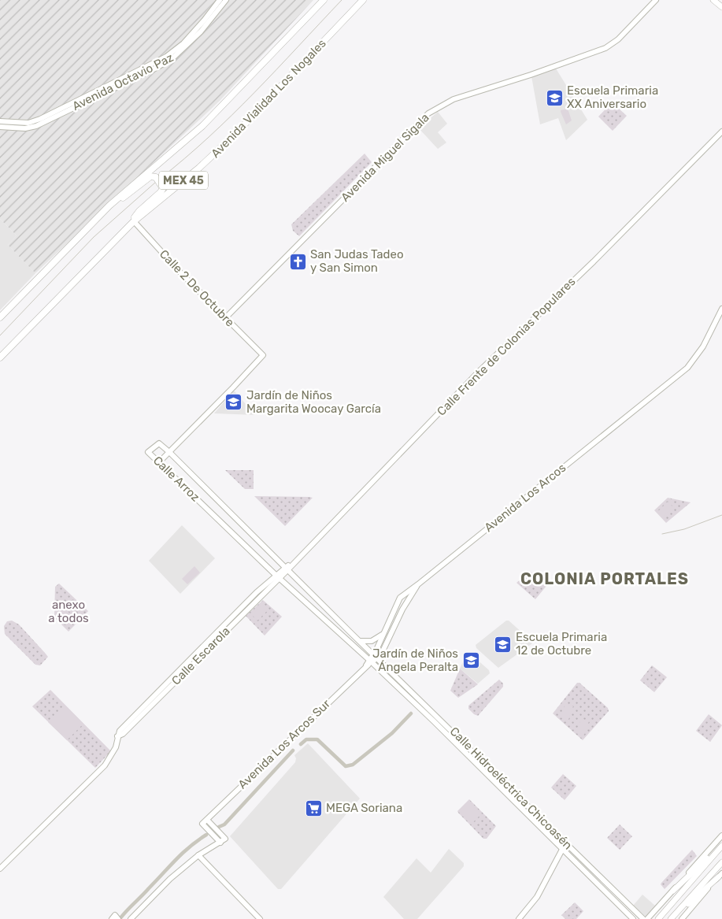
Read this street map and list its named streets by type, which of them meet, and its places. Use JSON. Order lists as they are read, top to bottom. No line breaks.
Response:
{"streets":{"highway":["Avenida Vialidad Los Nogales","MEX 45"],"street":["Avenida Octavio Paz","Avenida Miguel Sigala","Calle 2 De Octubre","Calle Frente de Colonias Populares","Calle Arroz","Avenida Los Arcos","Calle Escarola","Avenida Los Arcos Sur","Calle Hidroeléctrica Chicoasén"]},"crossings":[["Avenida Vialidad Los Nogales","Calle 2 De Octubre"],["Avenida Miguel Sigala","Calle 2 De Octubre"],["Calle 2 De Octubre","Calle Arroz"],["Calle Frente de Colonias Populares","Calle Arroz"],["Calle Frente de Colonias Populares","Calle Escarola"],["Calle Arroz","Avenida Los Arcos"],["Calle Arroz","Calle Escarola"],["Calle Arroz","Avenida Los Arcos Sur"],["Calle Arroz","Calle Hidroeléctrica Chicoasén"],["Avenida Los Arcos","Calle Hidroeléctrica Chicoasén"],["Avenida Los Arcos Sur","Calle Hidroeléctrica Chicoasén"]],"districts":["COLONIA PORTALES"],"parks":["anexo a todos"],"places":{"school or university":["Escuela Primaria XX Aniversario","Jardín de Niños Margarita Woocay García","Escuela Primaria 12 de Octubre","Jardín de Niños Ángela Peralta"],"church":["San Judas Tadeo y San Simon"],"supermarket":["MEGA Soriana"]}}
